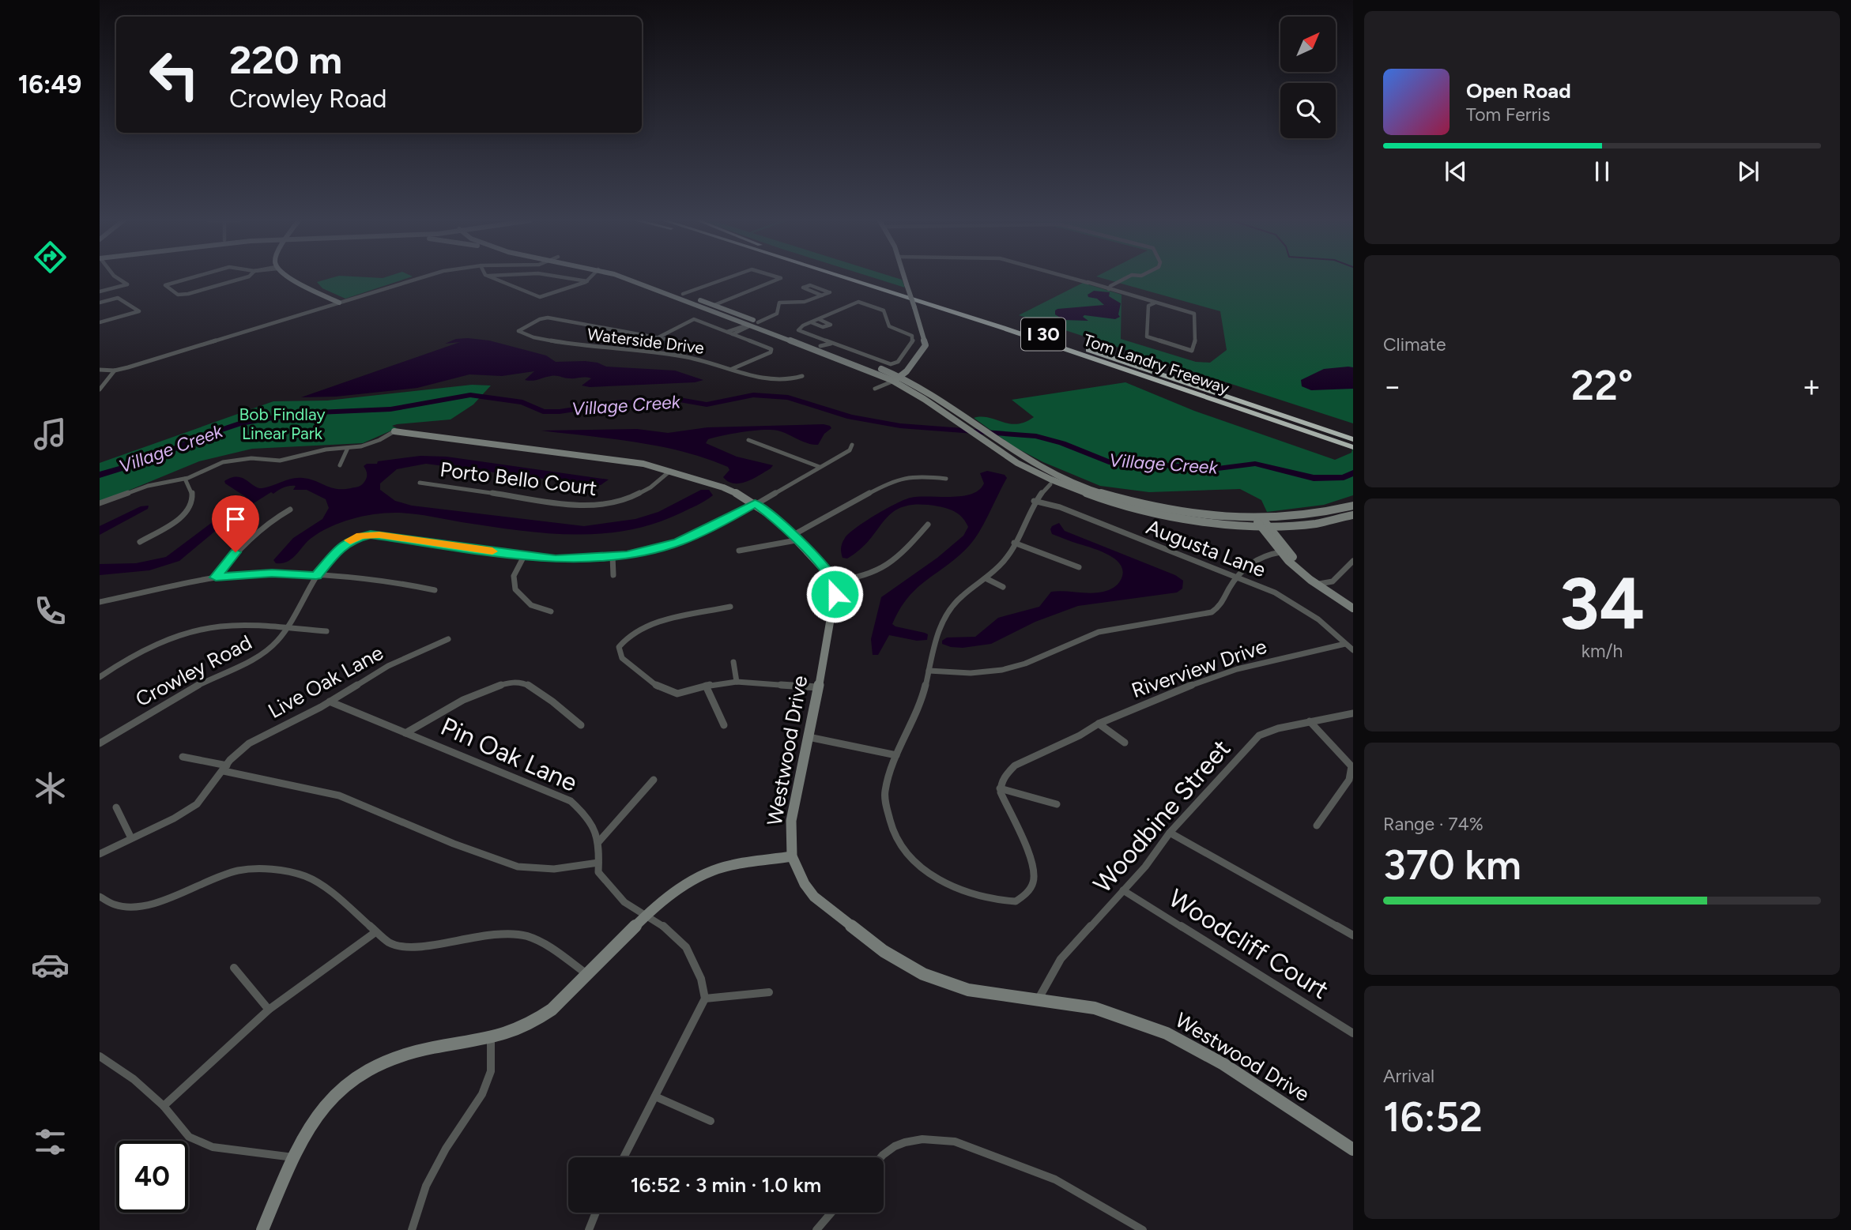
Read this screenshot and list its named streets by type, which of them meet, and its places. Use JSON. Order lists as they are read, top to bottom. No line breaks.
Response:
{"streets":{"highway":["I 30","Tom Landry Freeway"],"main road":["Westwood Drive"],"street":["Waterside Drive","Porto Bello Court","Augusta Lane","Riverview Drive","Crowley Road","Live Oak Lane","Pin Oak Lane","Woodbine Street","Woodcliff Court"]},"crossings":[["Augusta Lane","Riverview Drive"],["Live Oak Lane","Pin Oak Lane"],["Westwood Drive","Woodbine Street"],["Woodbine Street","Woodcliff Court"]],"water":["Village Creek"],"parks":["Bob Findlay Linear Park"],"north":"top right","page":{"tabs":"16:49","turn":["220 m","Crowley Road"],"song":["Open Road","Tom Ferris"],"tile":["Climate",["34","km/h"],["Range · 74%","370 km"],["Arrival","16:52"]],"heat":["−","22°","+"],"limit":"40","trip":"16:52 · 3 min · 1.0 km"}}
